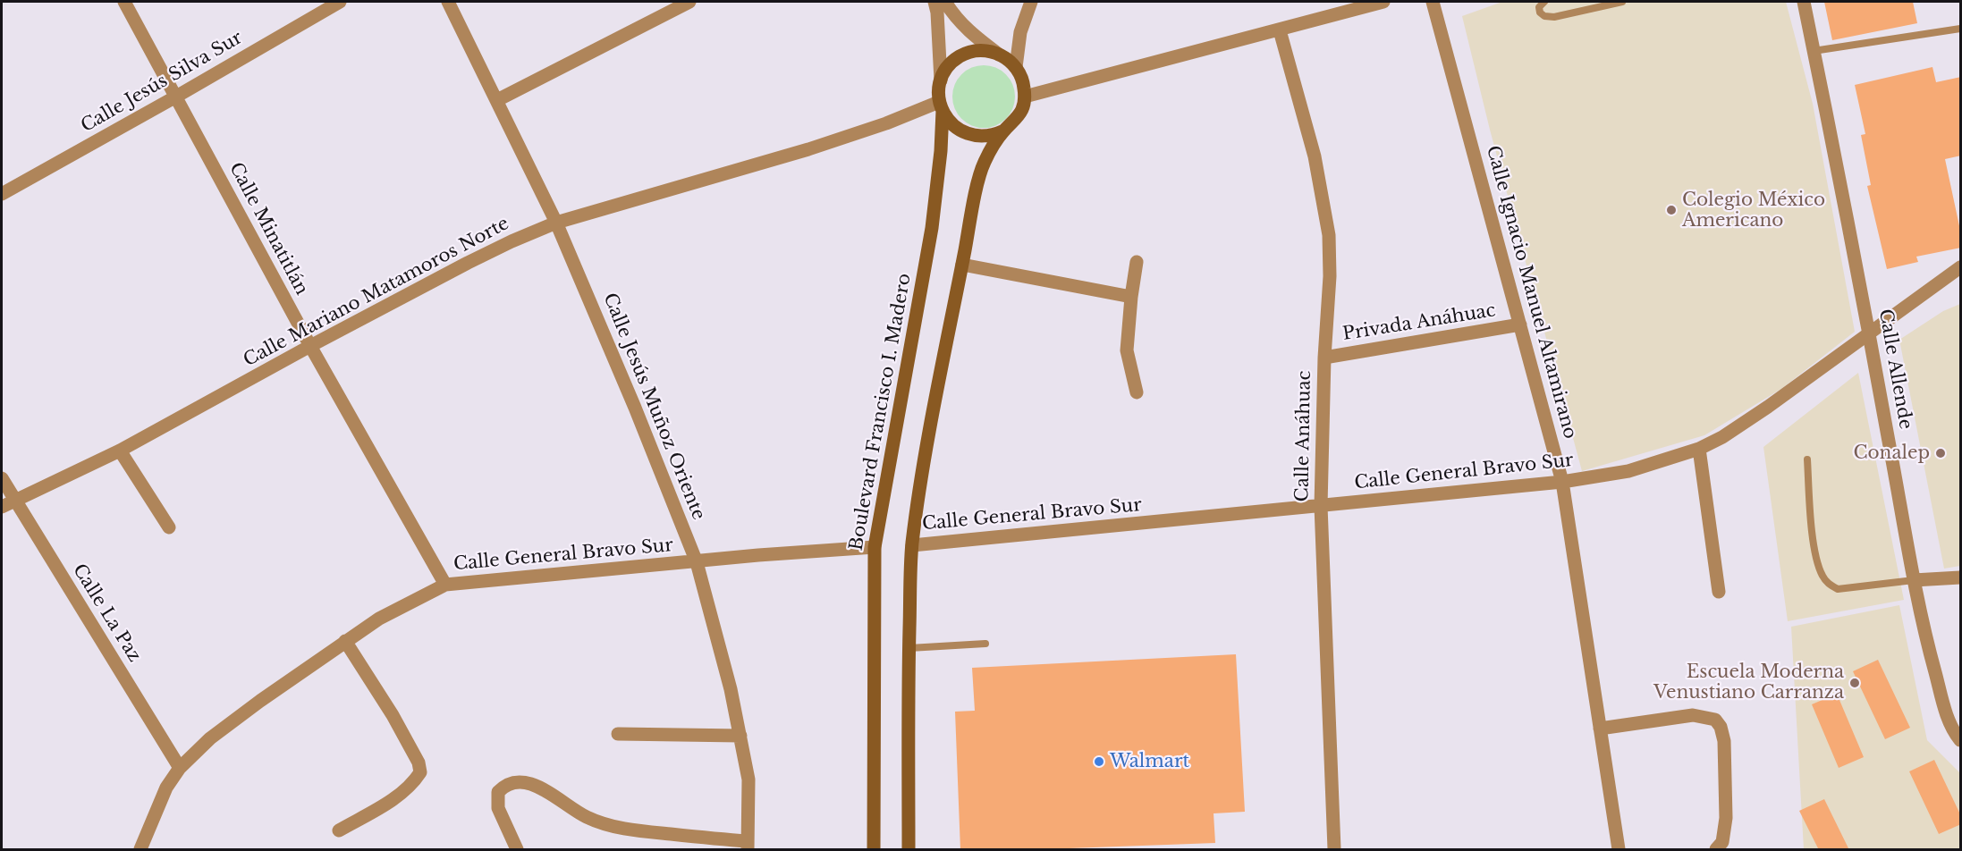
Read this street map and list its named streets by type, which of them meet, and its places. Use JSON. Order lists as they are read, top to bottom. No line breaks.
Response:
{"streets":{"main road":["Boulevard Francisco I. Madero"],"street":["Calle Jesús Silva Sur","Calle Minatitlán","Calle Mariano Matamoros Norte","Calle Ignacio Manuel Altamirano","Privada Anáhuac","Calle Allende","Calle Jesús Muñoz Oriente","Calle Anáhuac","Calle General Bravo Sur","Calle La Paz"]},"crossings":[["Calle Jesús Silva Sur","Calle Minatitlán"],["Calle Minatitlán","Calle Mariano Matamoros Norte"],["Calle Minatitlán","Calle General Bravo Sur"],["Calle Mariano Matamoros Norte","Calle Jesús Muñoz Oriente"],["Calle Mariano Matamoros Norte","Boulevard Francisco I. Madero"],["Calle Mariano Matamoros Norte","Calle La Paz"],["Calle Ignacio Manuel Altamirano","Privada Anáhuac"],["Calle Ignacio Manuel Altamirano","Calle General Bravo Sur"],["Privada Anáhuac","Calle Anáhuac"],["Calle Allende","Calle General Bravo Sur"],["Calle Jesús Muñoz Oriente","Calle General Bravo Sur"],["Boulevard Francisco I. Madero","Calle General Bravo Sur"],["Calle Anáhuac","Calle General Bravo Sur"],["Calle General Bravo Sur","Calle La Paz"]],"places":["Colegio México Americano","Conalep","Escuela Moderna Venustiano Carranza","Walmart"]}
